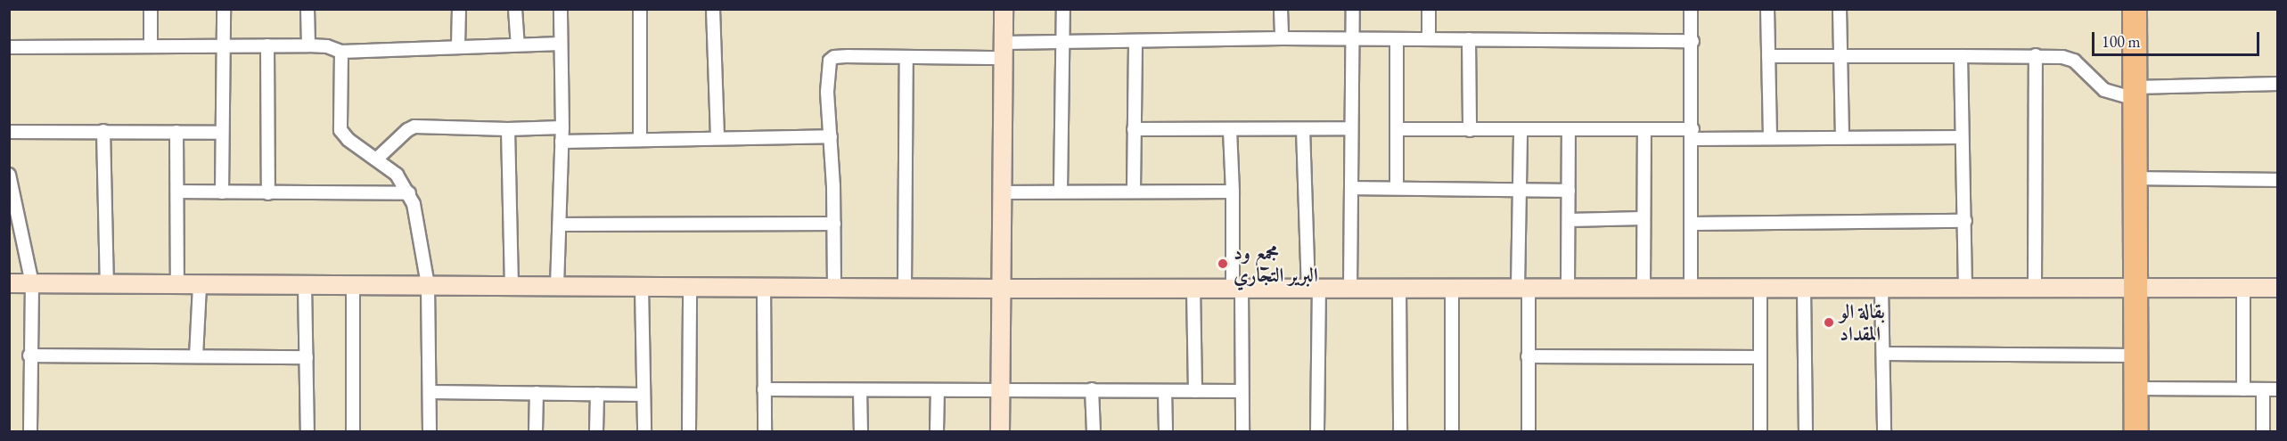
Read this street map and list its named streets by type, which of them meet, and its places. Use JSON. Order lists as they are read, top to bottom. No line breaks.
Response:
{"places":["مجمع ود البرير التجاري","بقالة الو المقداد"],"scale_bar":"100 m"}
